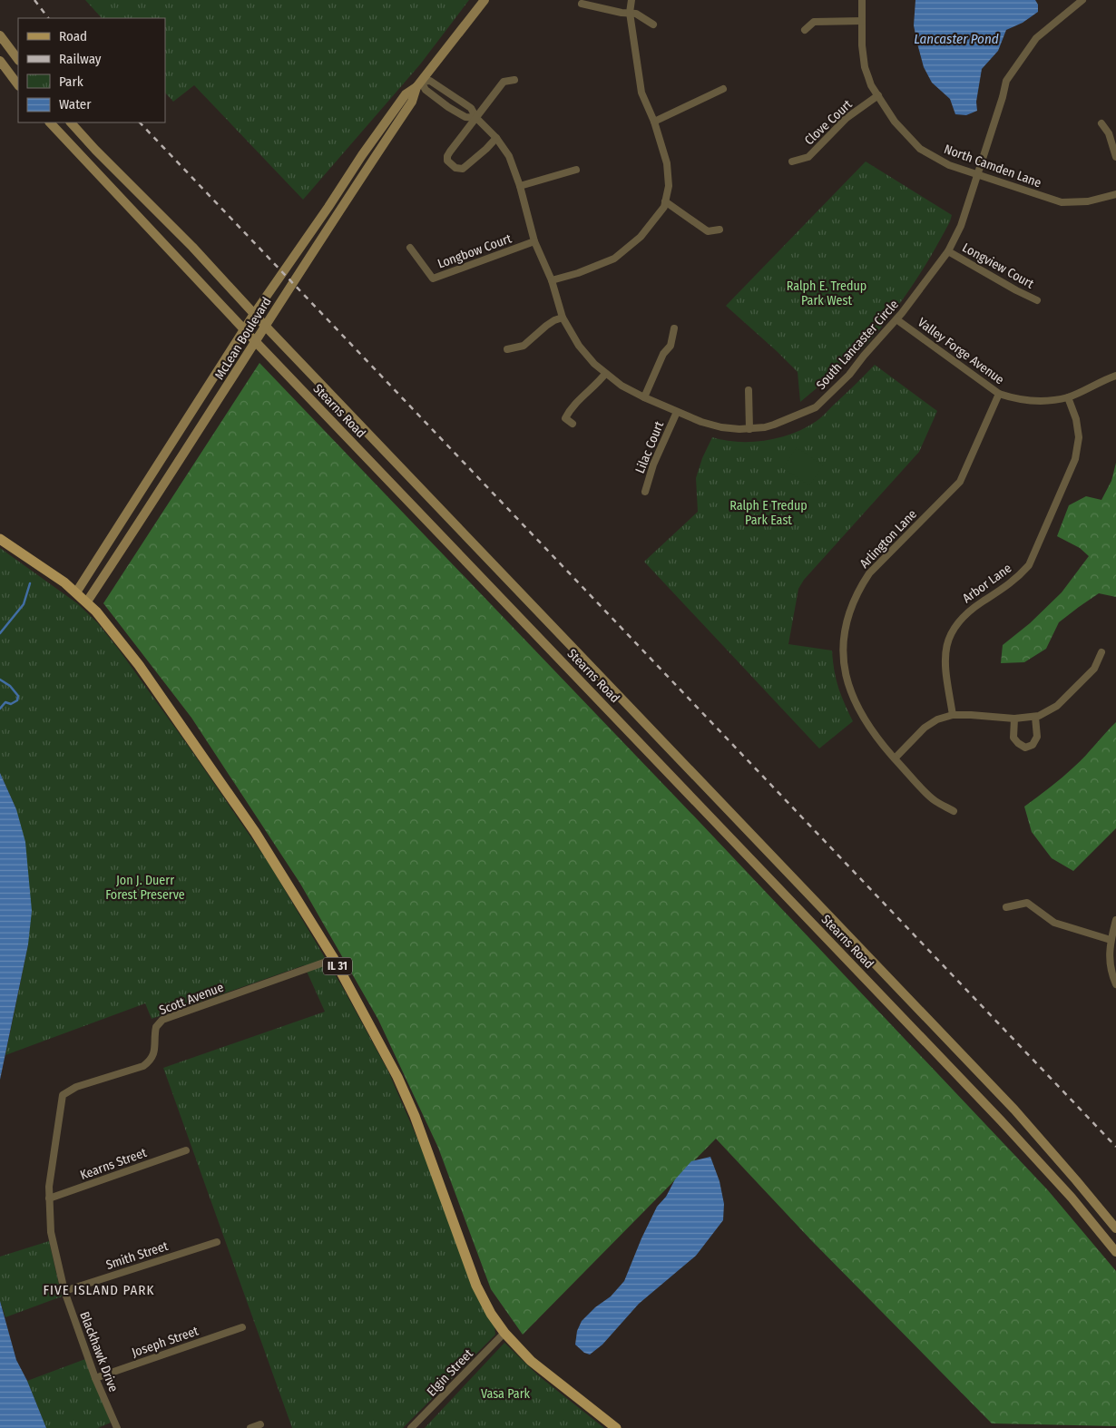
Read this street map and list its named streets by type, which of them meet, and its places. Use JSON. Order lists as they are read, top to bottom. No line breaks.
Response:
{"streets":{"main road":["McLean Boulevard","Stearns Road","IL 31"],"street":["Clove Court","North Camden Lane","Longbow Court","Longview Court","South Lancaster Circle","Valley Forge Avenue","Lilac Court","Arlington Lane","Arbor Lane","Scott Avenue","Kearns Street","Smith Street","Joseph Street","Blackhawk Drive","Elgin Street"]},"crossings":[["Clove Court","North Camden Lane"],["North Camden Lane","South Lancaster Circle"],["Longbow Court","South Lancaster Circle"],["Longview Court","South Lancaster Circle"],["McLean Boulevard","South Lancaster Circle"],["McLean Boulevard","Stearns Road"],["McLean Boulevard","IL 31"],["South Lancaster Circle","Valley Forge Avenue"],["South Lancaster Circle","Lilac Court"],["Valley Forge Avenue","Arlington Lane"],["Valley Forge Avenue","Arbor Lane"],["IL 31","Scott Avenue"],["IL 31","Elgin Street"],["Scott Avenue","Blackhawk Drive"],["Kearns Street","Blackhawk Drive"],["Smith Street","Blackhawk Drive"],["Joseph Street","Blackhawk Drive"]],"districts":["FIVE ISLAND PARK"],"water":["Lancaster Pond"],"parks":["Ralph E. Tredup Park West","Ralph E Tredup Park East","Jon J. Duerr Forest Preserve","Vasa Park"],"legend":["Road","Railway","Park","Water"]}
